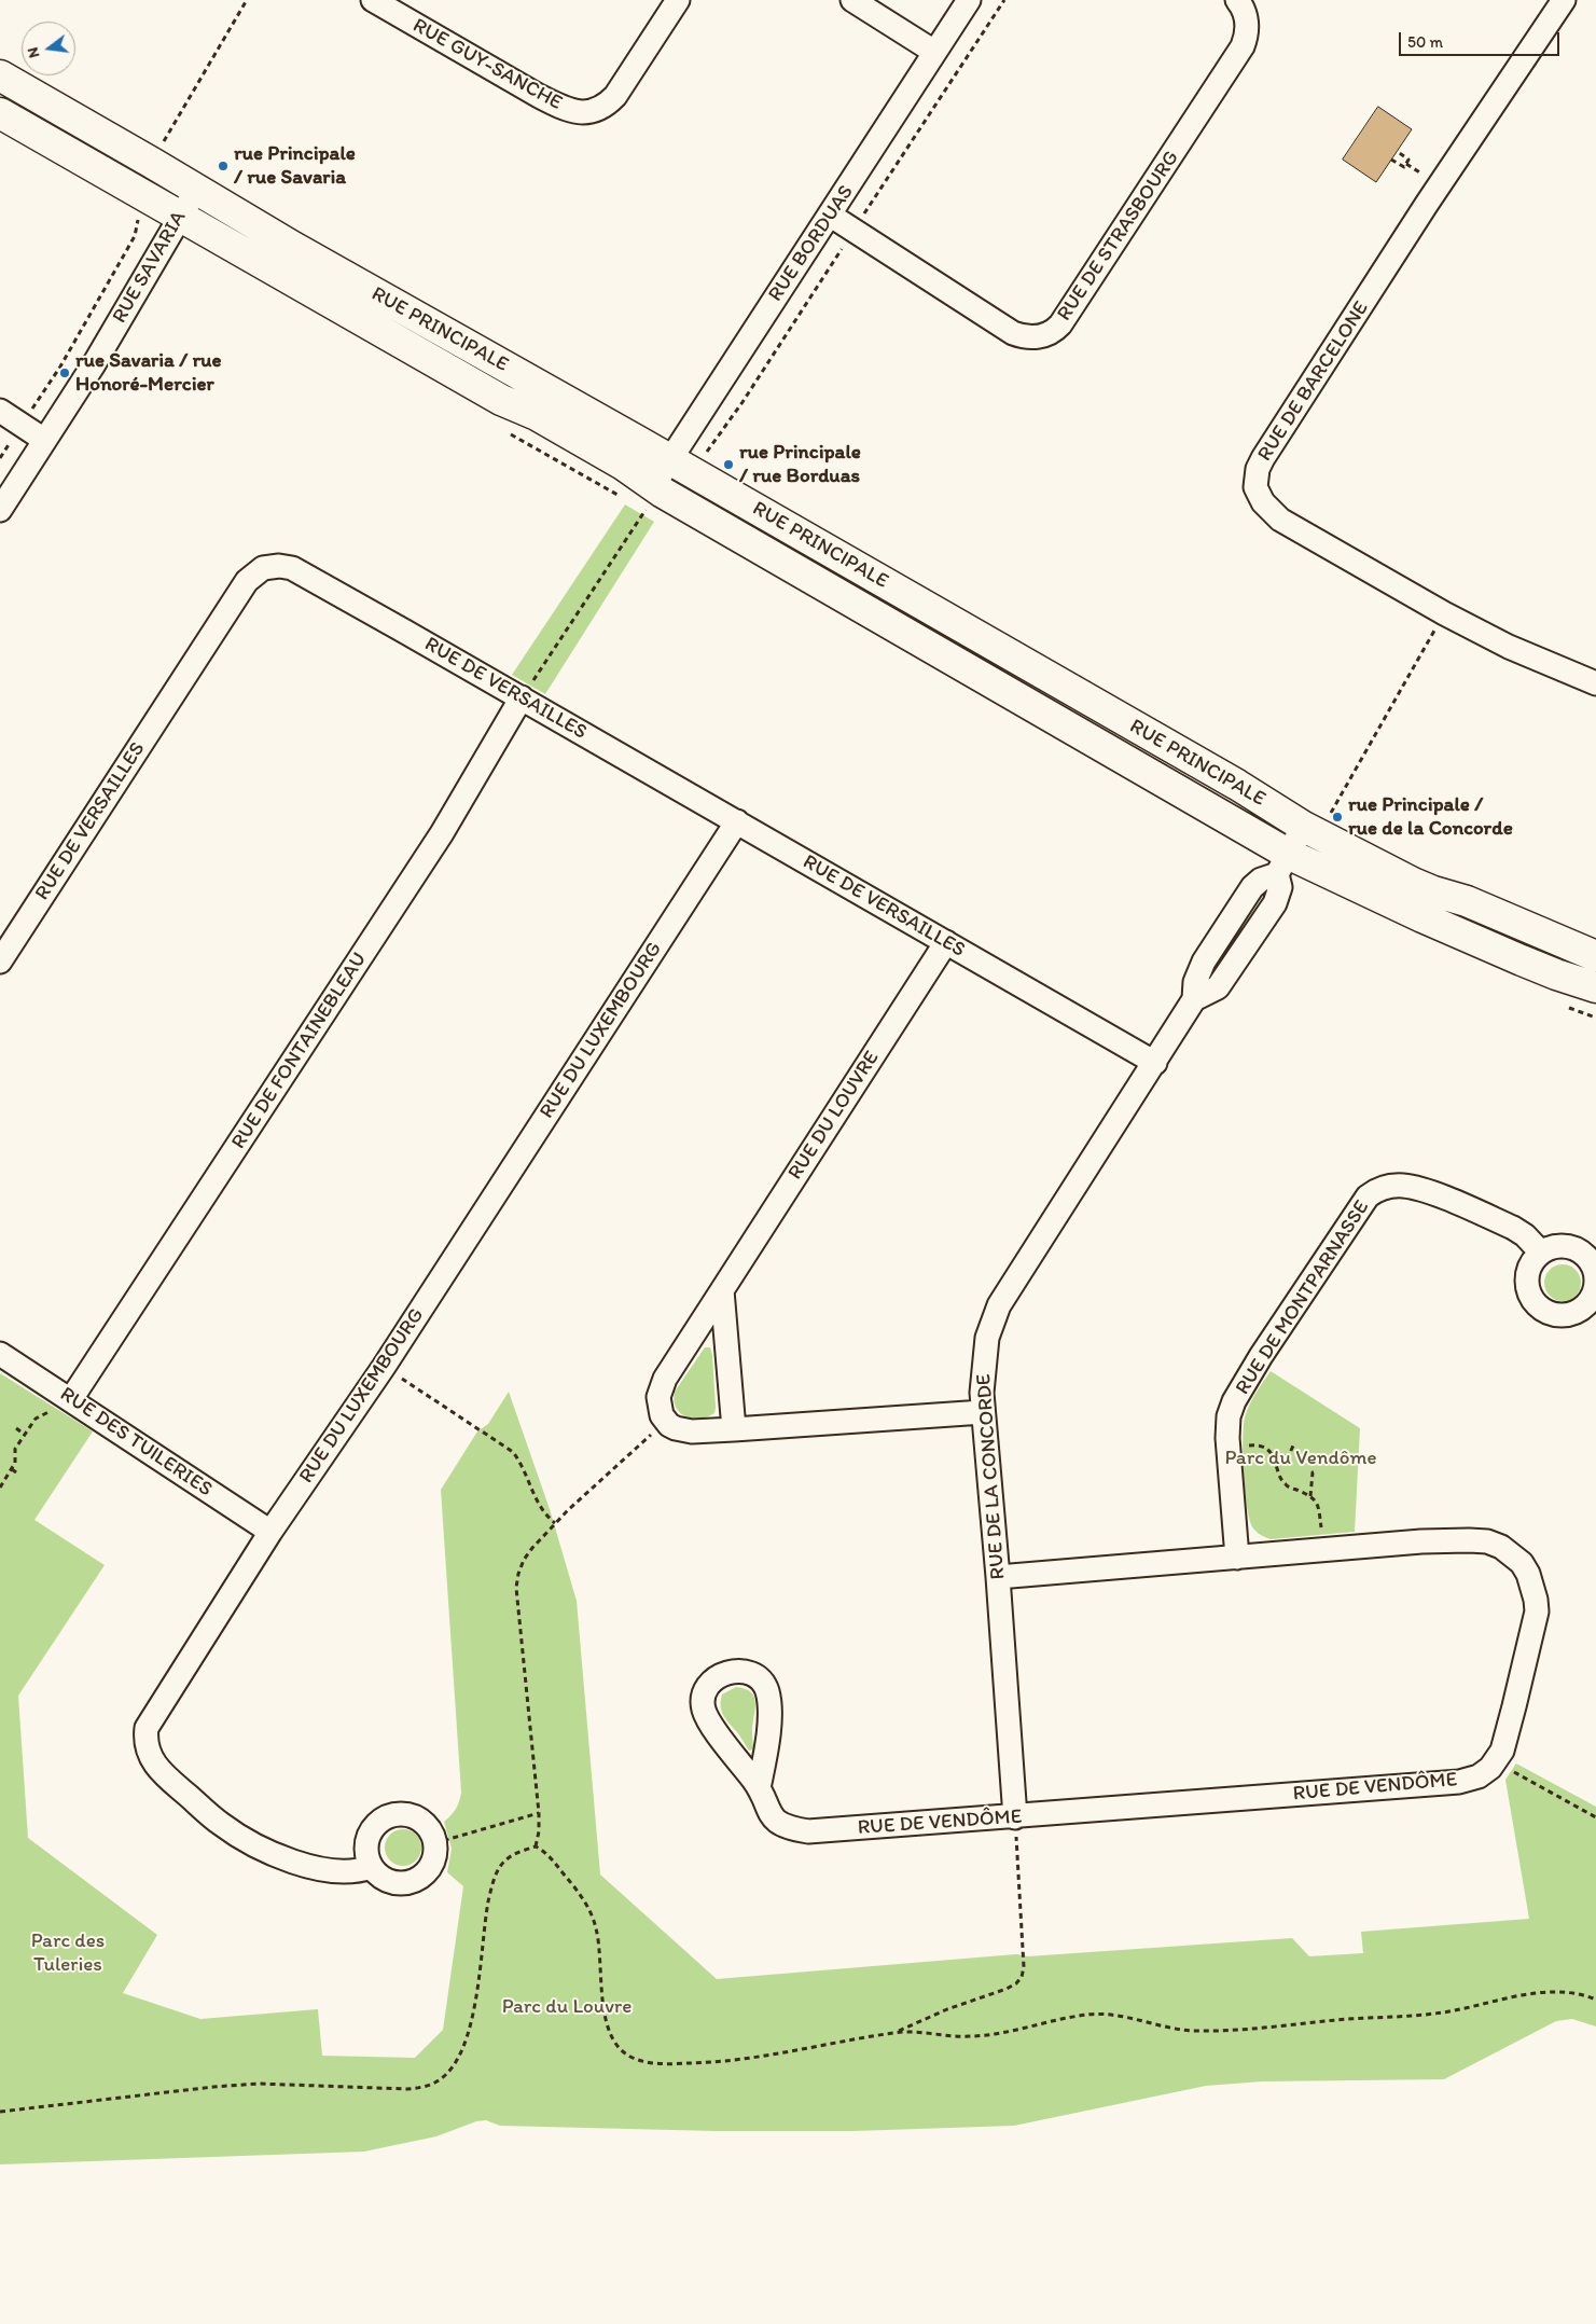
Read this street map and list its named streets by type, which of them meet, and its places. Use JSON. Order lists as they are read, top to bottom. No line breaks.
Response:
{"streets":{"street":["RUE GUY-SANCHE","RUE DE STRASBOURG","RUE BORDUAS","RUE SAVARIA","RUE PRINCIPALE","RUE DE BARCELONE","RUE DE VERSAILLES","RUE DU LUXEMBOURG","RUE DE FONTAINEBLEAU","RUE DU LOUVRE","RUE DE MONTPARNASSE","RUE DES TUILERIES","RUE DE LA CONCORDE","RUE DE VENDÔME"]},"crossings":[["RUE DE STRASBOURG","RUE BORDUAS"],["RUE BORDUAS","RUE PRINCIPALE"],["RUE SAVARIA","RUE PRINCIPALE"],["RUE PRINCIPALE","RUE DE LA CONCORDE"],["RUE DE VERSAILLES","RUE DU LUXEMBOURG"],["RUE DE VERSAILLES","RUE DE FONTAINEBLEAU"],["RUE DE VERSAILLES","RUE DU LOUVRE"],["RUE DE VERSAILLES","RUE DE LA CONCORDE"],["RUE DU LUXEMBOURG","RUE DES TUILERIES"],["RUE DE FONTAINEBLEAU","RUE DES TUILERIES"],["RUE DU LOUVRE","RUE DE LA CONCORDE"],["RUE DE MONTPARNASSE","RUE DE VENDÔME"],["RUE DE LA CONCORDE","RUE DE VENDÔME"]],"parks":["Parc du Vendôme","Parc des Tuleries","Parc du Louvre"],"places":["rue Principale / rue Savaria","rue Savaria / rue Honoré-Mercier","rue Principale / rue Borduas","rue Principale / rue de la Concorde"],"scale_bar":"50 m","north":"left"}
